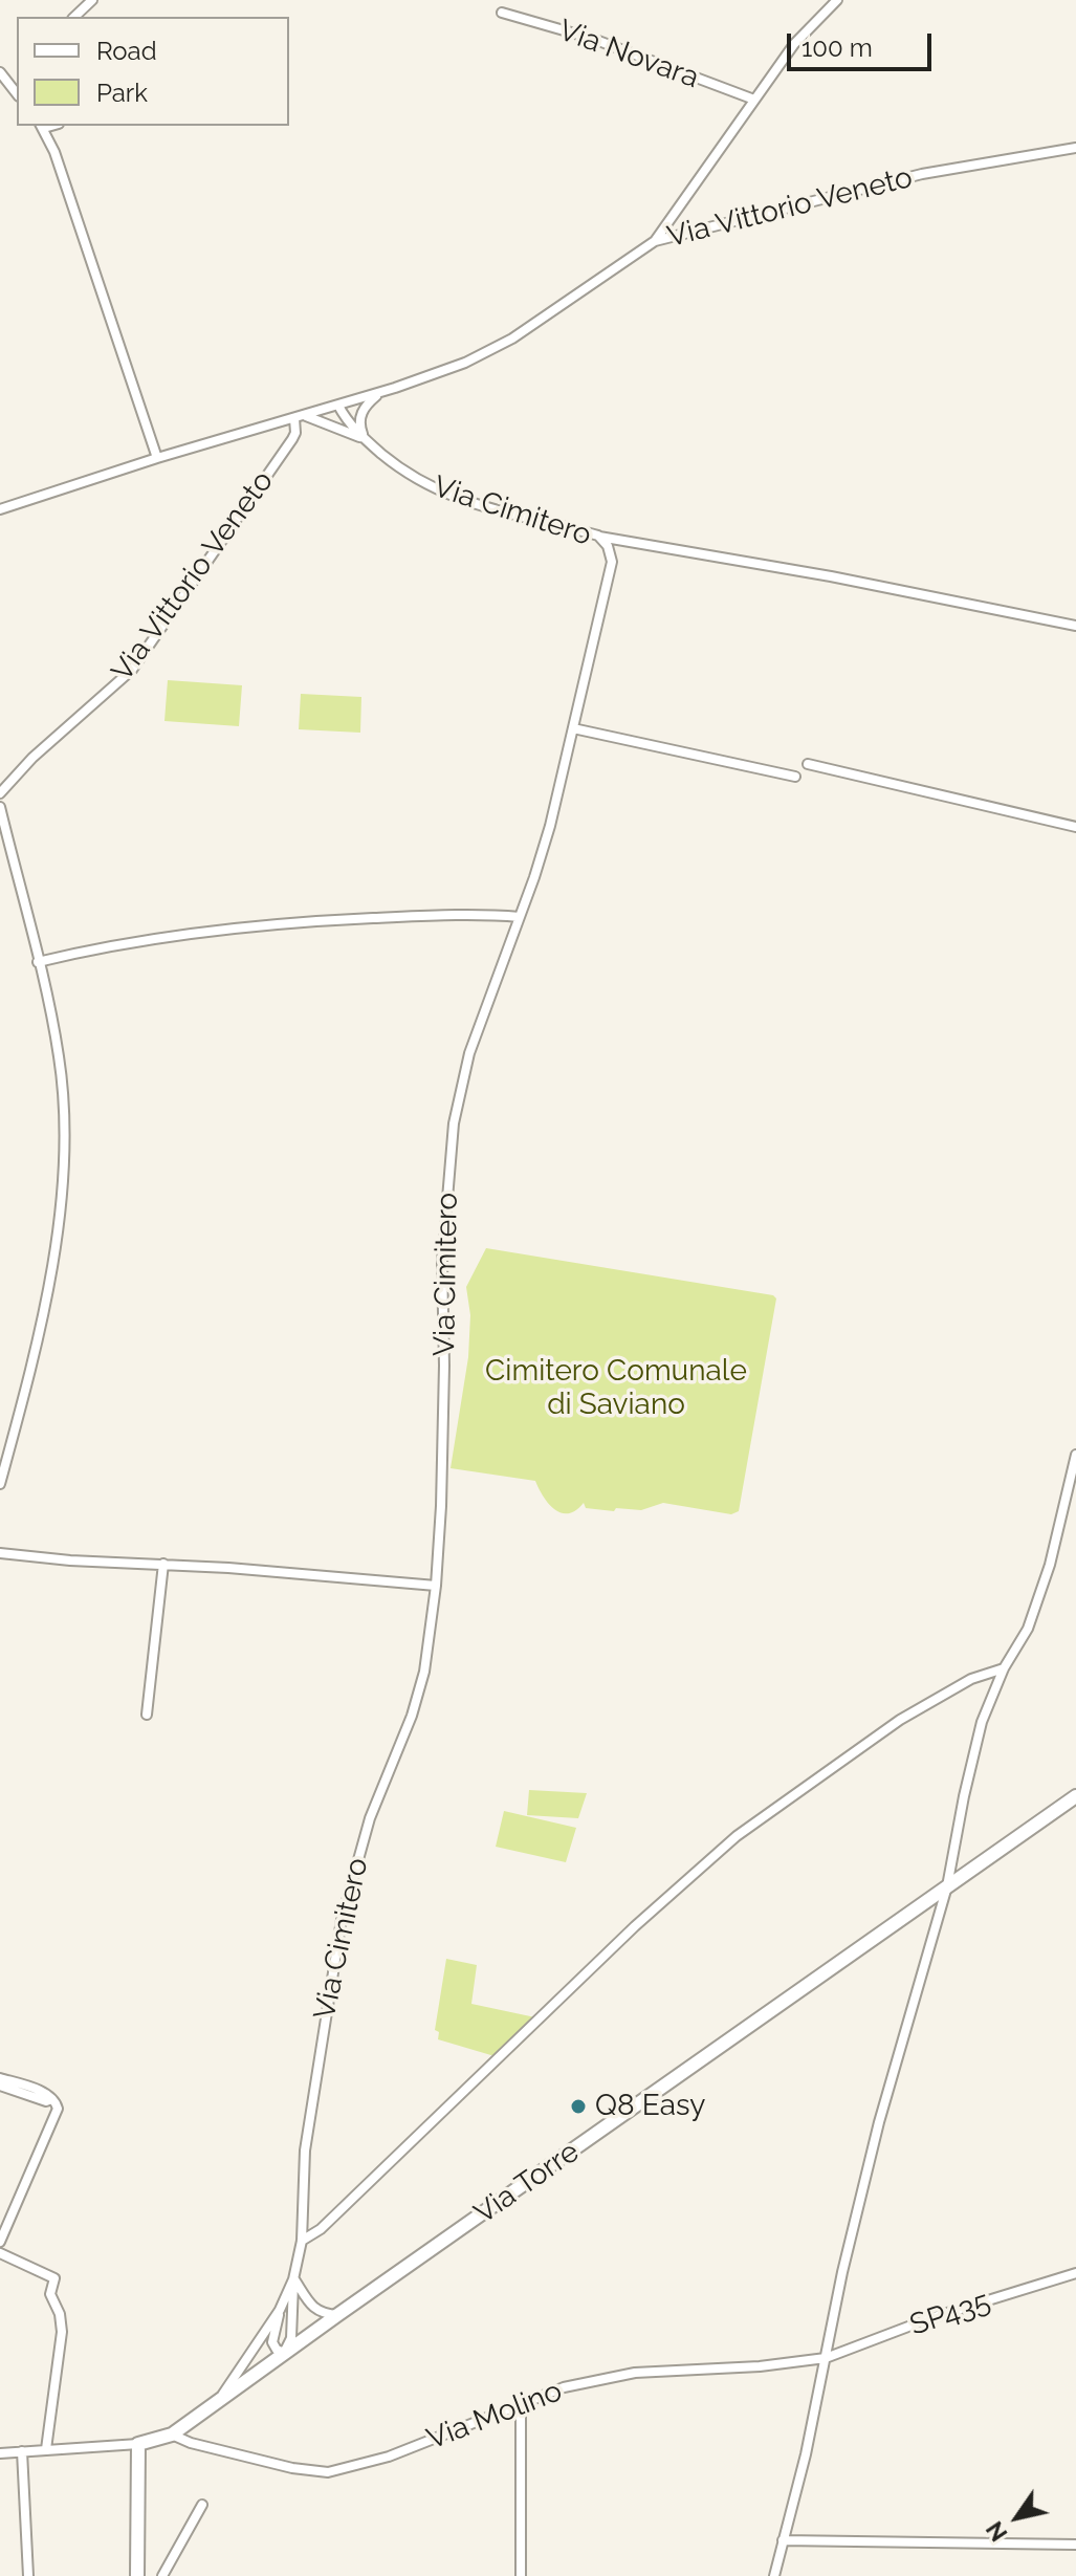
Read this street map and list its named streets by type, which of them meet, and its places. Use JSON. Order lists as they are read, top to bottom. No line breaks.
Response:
{"streets":{"main road":["Via Torre"],"street":["Via Novara","Via Vittorio Veneto","Via Cimitero","SP435","Via Molino"]},"crossings":[["Via Vittorio Veneto","Via Cimitero"],["Via Cimitero","Via Torre"],["Via Torre","Via Molino"],["SP435","Via Molino"]],"parks":["Cimitero Comunale di Saviano"],"places":["Q8 Easy"],"legend":["Road","Park"],"scale_bar":"100 m","north":"bottom left"}
